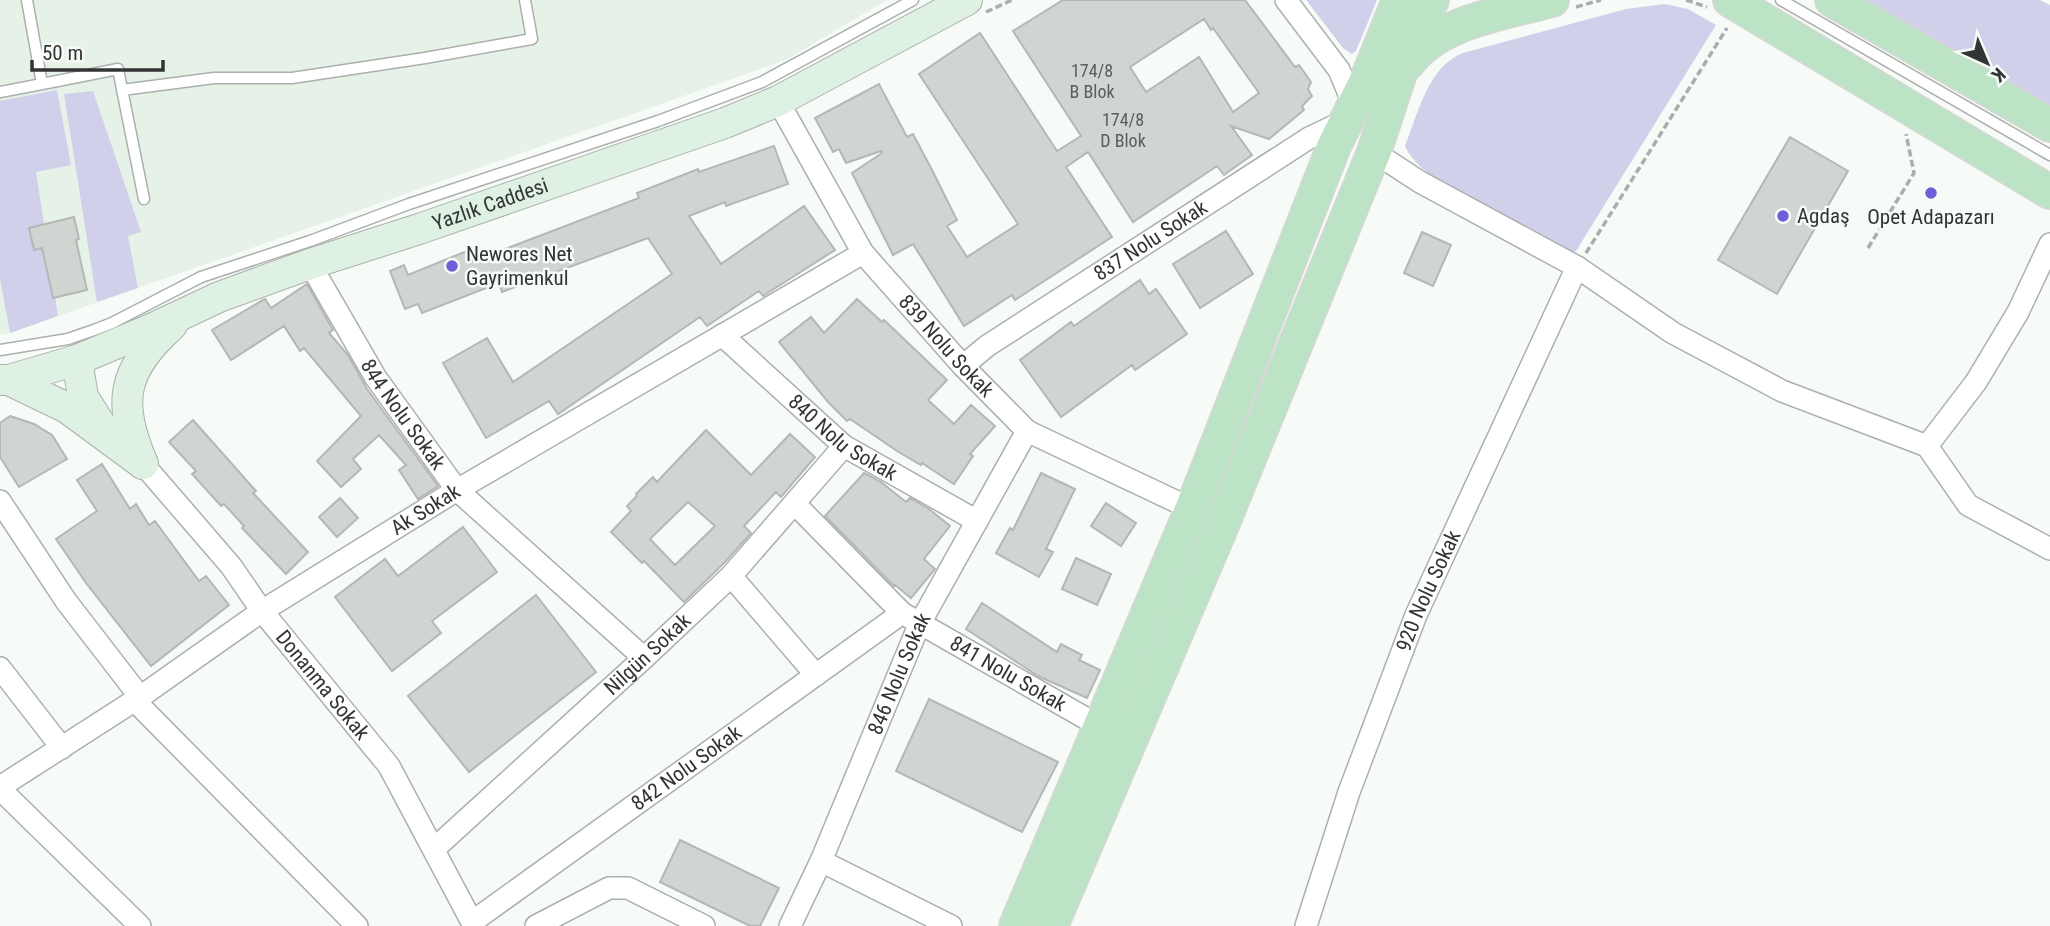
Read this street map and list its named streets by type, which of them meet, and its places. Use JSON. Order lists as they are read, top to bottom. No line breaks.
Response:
{"streets":{"main road":["Yazlık Caddesi"],"street":["837 Nolu Sokak","839 Nolu Sokak","844 Nolu Sokak","840 Nolu Sokak","Ak Sokak","920 Nolu Sokak","Nilgün Sokak","846 Nolu Sokak","841 Nolu Sokak","Donanma Sokak","842 Nolu Sokak"]},"crossings":[["Yazlık Caddesi","839 Nolu Sokak"],["Yazlık Caddesi","844 Nolu Sokak"],["837 Nolu Sokak","839 Nolu Sokak"],["839 Nolu Sokak","Ak Sokak"],["839 Nolu Sokak","846 Nolu Sokak"],["844 Nolu Sokak","Ak Sokak"],["844 Nolu Sokak","Nilgün Sokak"],["840 Nolu Sokak","Ak Sokak"],["840 Nolu Sokak","Nilgün Sokak"],["840 Nolu Sokak","846 Nolu Sokak"],["Ak Sokak","Donanma Sokak"],["Nilgün Sokak","841 Nolu Sokak"],["Nilgün Sokak","Donanma Sokak"],["846 Nolu Sokak","841 Nolu Sokak"],["846 Nolu Sokak","842 Nolu Sokak"],["841 Nolu Sokak","842 Nolu Sokak"],["Donanma Sokak","842 Nolu Sokak"]],"places":["Opet Adapazarı","Agdaş","Newores Net Gayrimenkul"],"house_numbers":["174/8 B Blok","174/8 D Blok"],"scale_bar":"50 m","north":"bottom right"}
